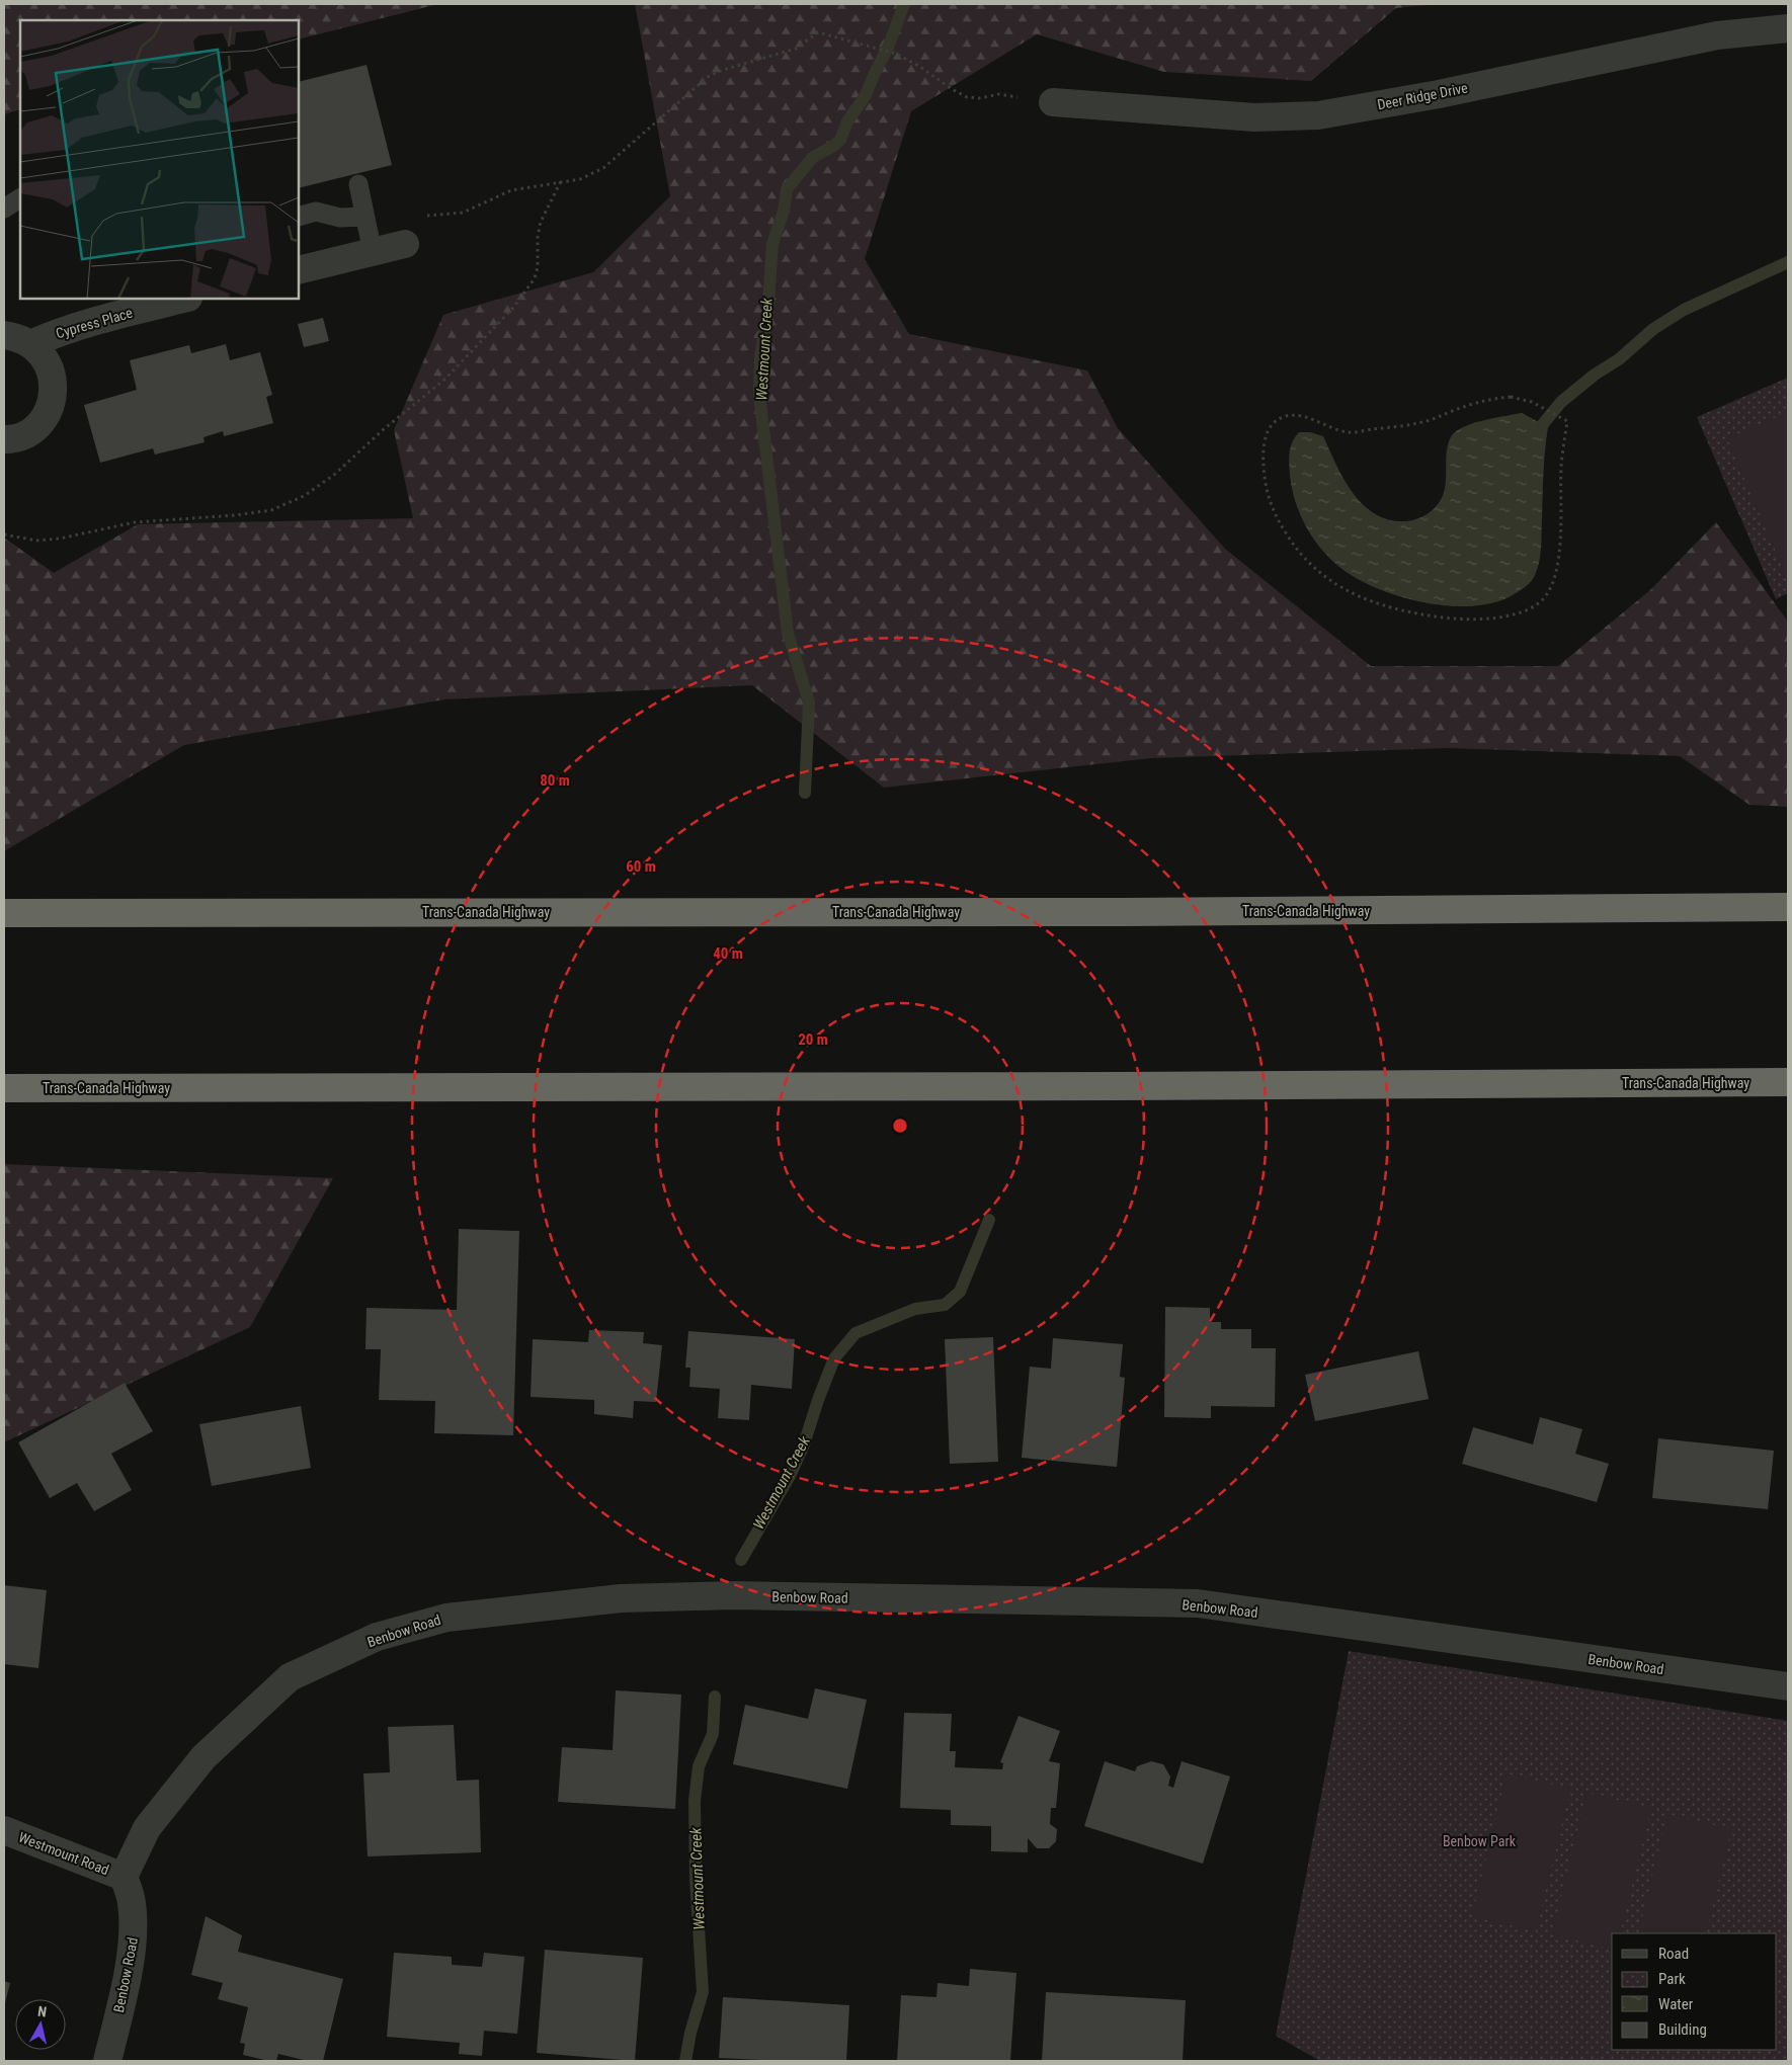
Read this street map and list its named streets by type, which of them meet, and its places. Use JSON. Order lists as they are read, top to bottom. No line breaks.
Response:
{"streets":{"highway":["Trans-Canada Highway"],"street":["Deer Ridge Drive","Cypress Place","Benbow Road","Westmount Road"]},"crossings":[["Benbow Road","Westmount Road"]],"water":["Westmount Creek"],"parks":["Benbow Park"],"legend":["Road","Park","Water","Building"],"north":"top","rings":["80 m","60 m","40 m","20 m"]}
